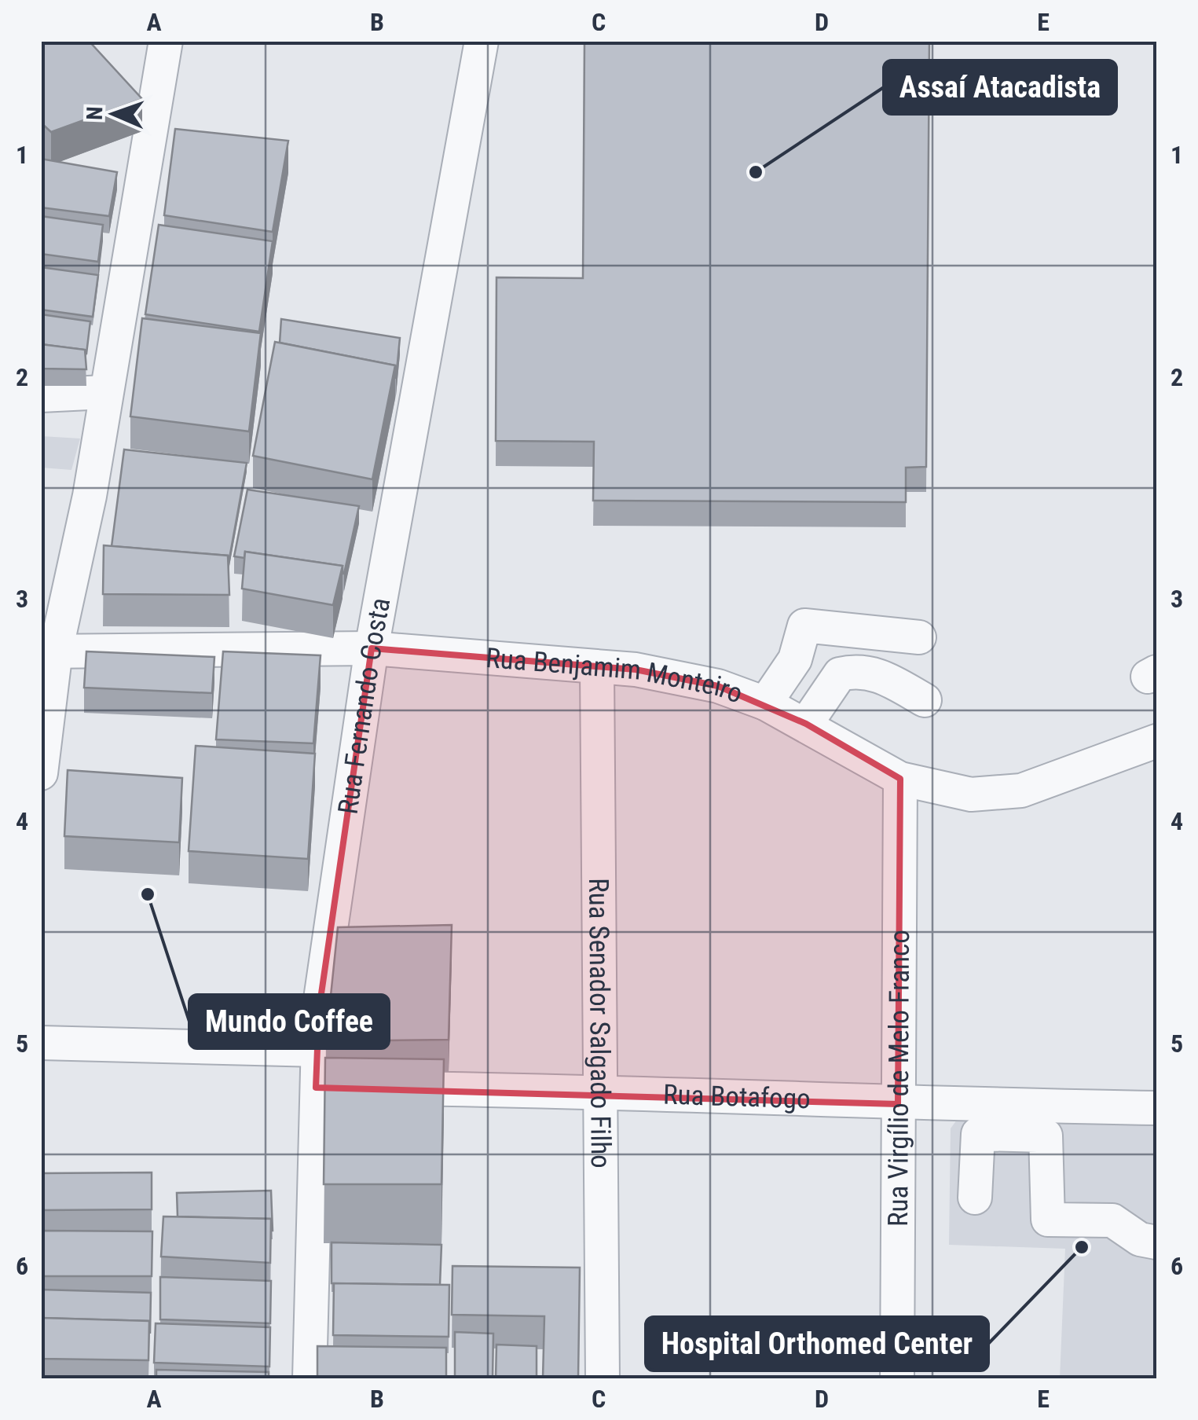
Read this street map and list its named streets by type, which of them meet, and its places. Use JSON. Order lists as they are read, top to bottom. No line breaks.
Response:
{"streets":{"street":["Rua Benjamim Monteiro","Rua Fernando Costa","Rua Senador Salgado Filho","Rua Virgílio de Melo Franco","Rua Botafogo"]},"crossings":[["Rua Benjamim Monteiro","Rua Fernando Costa"],["Rua Benjamim Monteiro","Rua Senador Salgado Filho"],["Rua Benjamim Monteiro","Rua Virgílio de Melo Franco"],["Rua Fernando Costa","Rua Botafogo"],["Rua Senador Salgado Filho","Rua Botafogo"],["Rua Virgílio de Melo Franco","Rua Botafogo"]],"places":["Assaí Atacadista","Mundo Coffee","Hospital Orthomed Center"],"north":"left","grid":{"columns":["A","B","C","D","E"],"rows":["1","2","3","4","5","6"]}}
